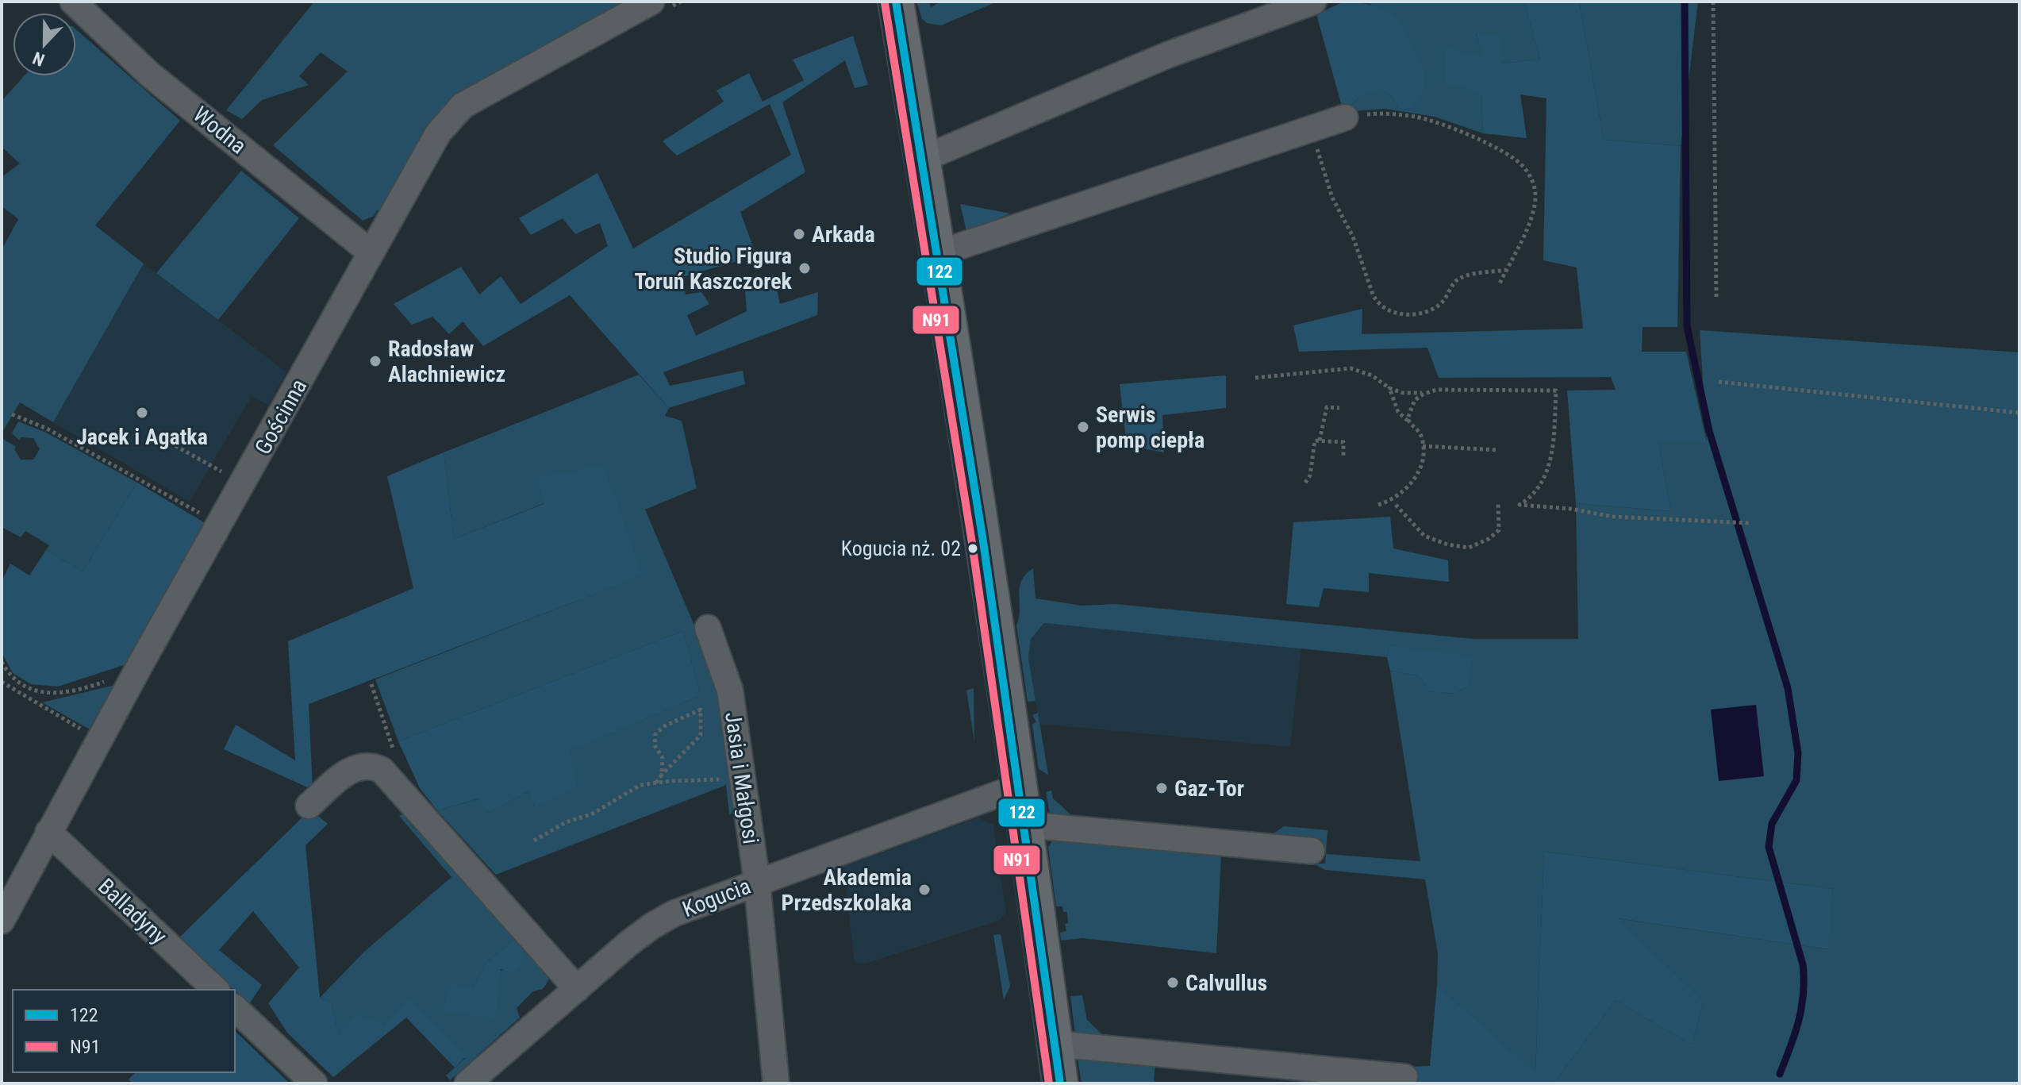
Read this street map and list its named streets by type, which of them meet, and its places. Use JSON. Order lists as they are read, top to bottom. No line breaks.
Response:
{"streets":{"street":["Wodna","Gościnna","Jasia i Małgosi","Kogucia","Balladyny"]},"crossings":[["Wodna","Gościnna"],["Gościnna","Balladyny"],["Jasia i Małgosi","Kogucia"]],"places":["Arkada","Studio Figura Toruń Kaszczorek","Radosław Alachniewicz","Jacek i Agatka","Serwis pomp ciepła","Kogucia nż. 02","Gaz-Tor","Akademia Przedszkolaka","Calvullus"],"lines":["transit line 122","transit line N91"],"legend":["122","N91"],"north":"bottom"}
